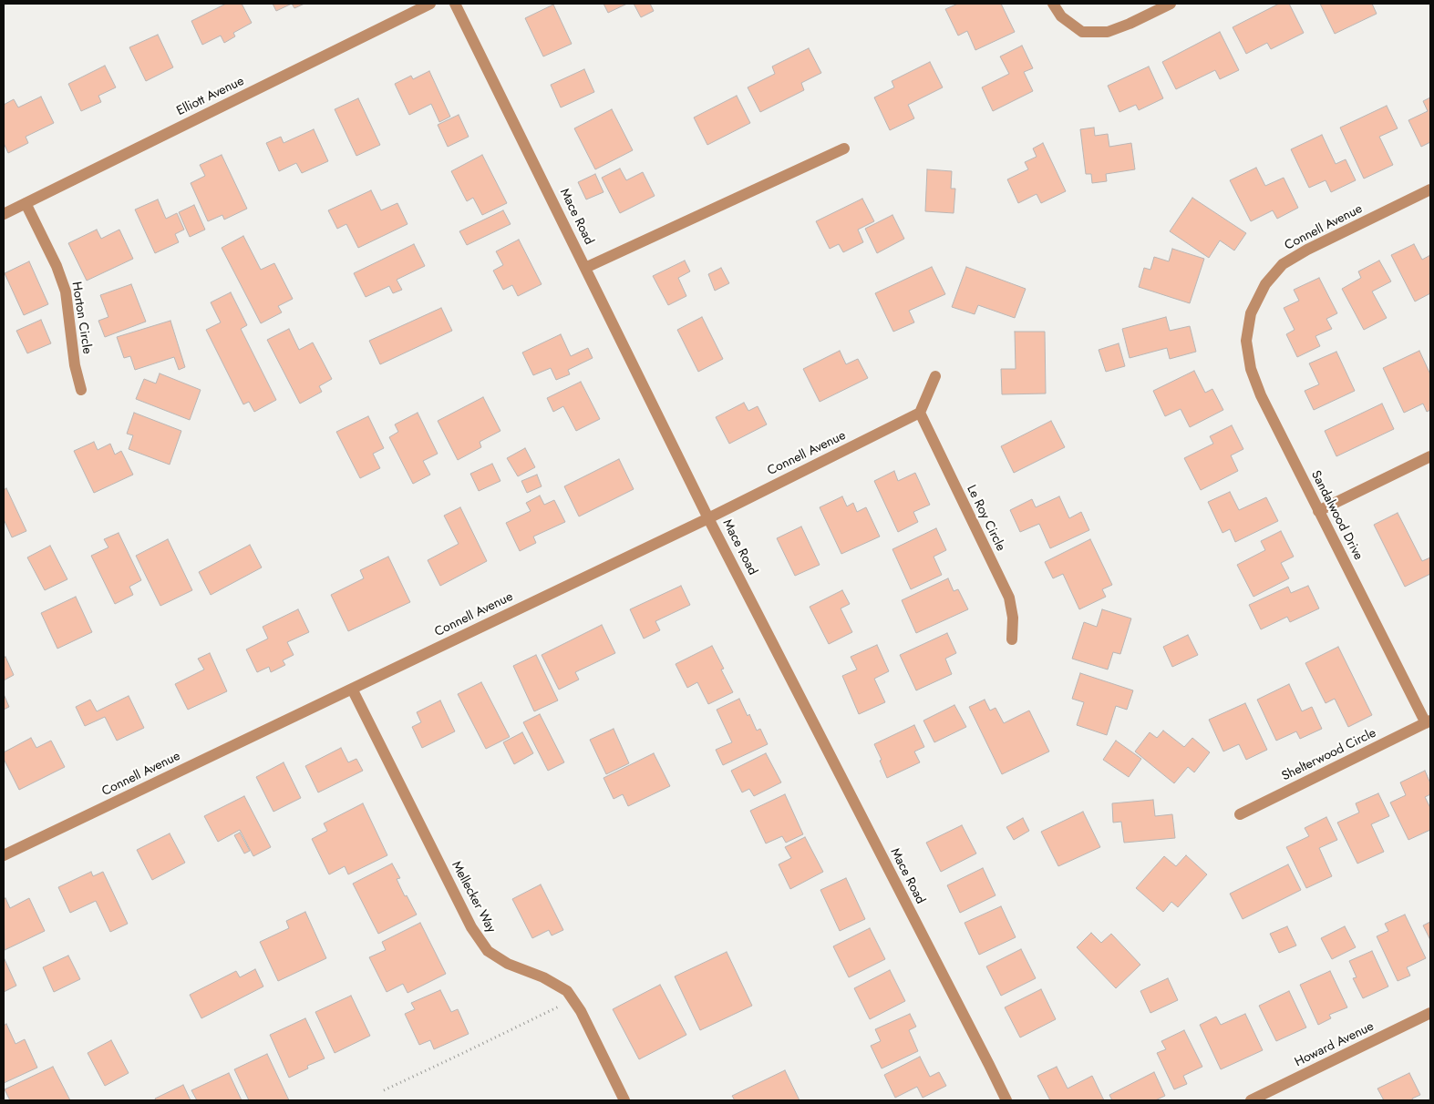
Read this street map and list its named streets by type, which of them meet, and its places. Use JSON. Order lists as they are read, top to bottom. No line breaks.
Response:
{"streets":{"street":["Elliott Avenue","Mace Road","Connell Avenue","Horton Circle","Sandalwood Drive","Le Roy Circle","Shelterwood Circle","Mellecker Way","Howard Avenue"]},"crossings":[["Elliott Avenue","Horton Circle"],["Mace Road","Connell Avenue"],["Connell Avenue","Sandalwood Drive"],["Connell Avenue","Le Roy Circle"],["Connell Avenue","Mellecker Way"],["Sandalwood Drive","Shelterwood Circle"]]}
